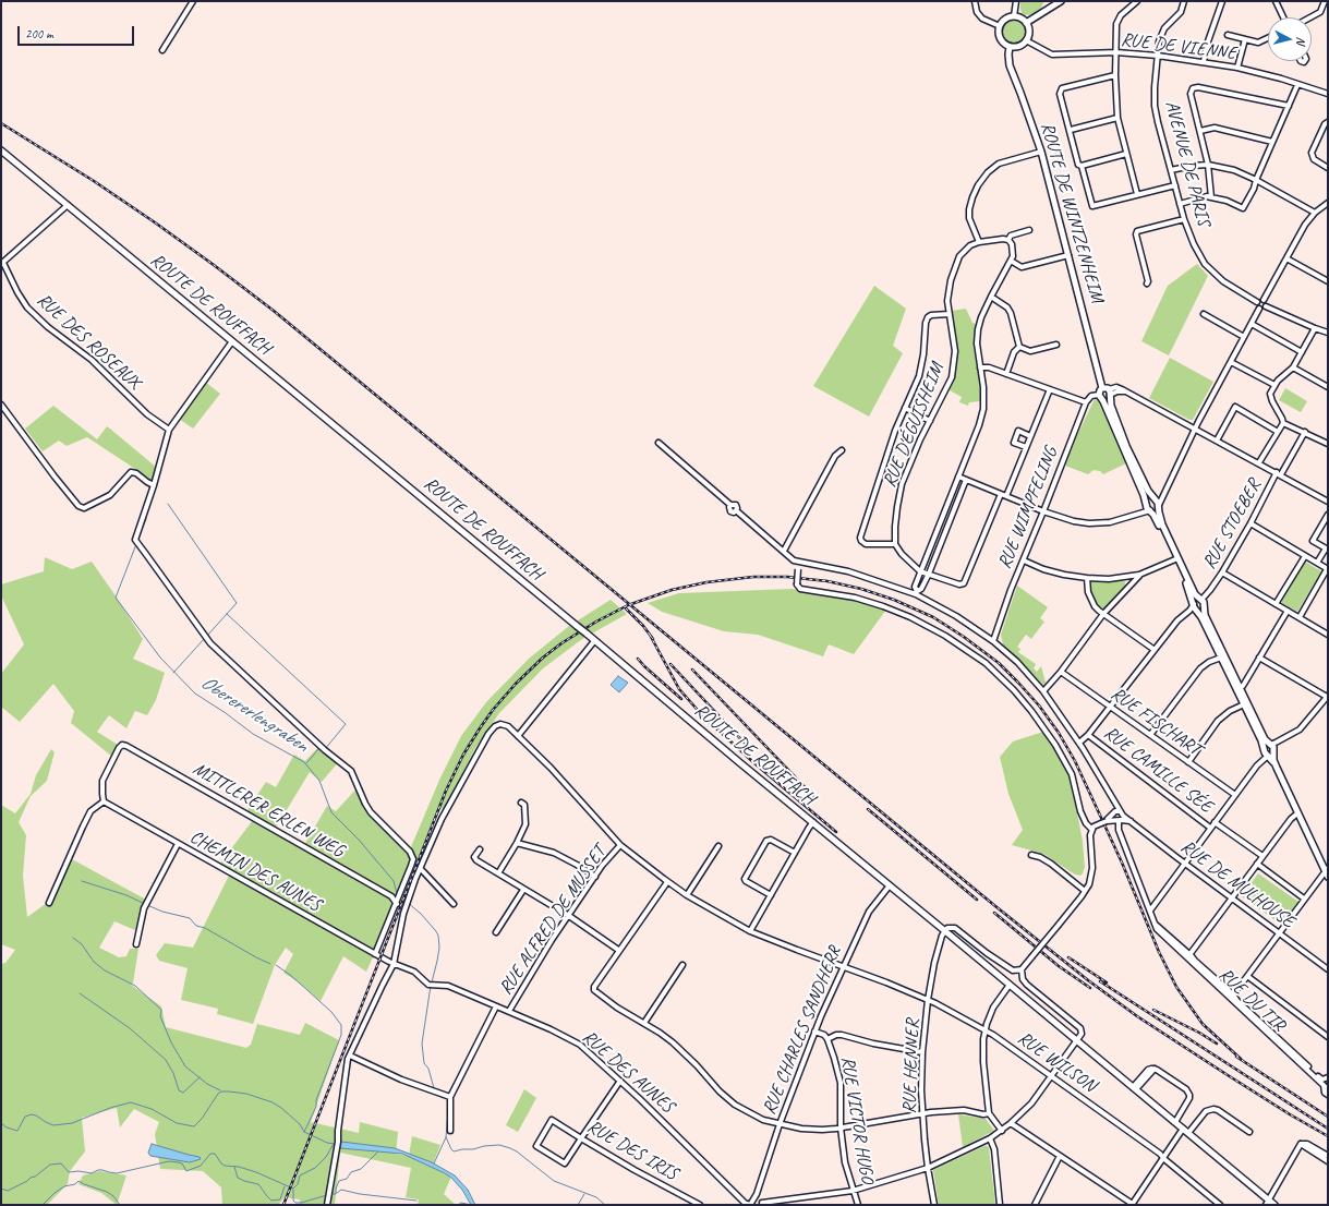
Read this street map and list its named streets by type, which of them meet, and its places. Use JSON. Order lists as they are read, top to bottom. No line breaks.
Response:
{"streets":{"main road":["ROUTE DE WINTZENHEIM","ROUTE DE ROUFFACH"],"street":["RUE DE VIENNE","AVENUE DE PARIS","RUE DES ROSEAUX","RUE D'ÉGUISHEIM","RUE WIMPFELING","RUE STOEBER","RUE FISCHART","RUE CAMILLE SÉE","MITTLERER ERLEN WEG","CHEMIN DES AUNES","RUE DE MULHOUSE","RUE ALFRED DE MUSSET","RUE DU TIR","RUE CHARLES SANDHERR","RUE WILSON","RUE HENNER","RUE DES AUNES","RUE VICTOR HUGO","RUE DES IRIS"]},"crossings":[["RUE DE VIENNE","AVENUE DE PARIS"],["RUE DE VIENNE","ROUTE DE WINTZENHEIM"],["ROUTE DE ROUFFACH","RUE CHARLES SANDHERR"],["ROUTE DE ROUFFACH","RUE HENNER"],["RUE WIMPFELING","RUE DU TIR"],["MITTLERER ERLEN WEG","CHEMIN DES AUNES"],["CHEMIN DES AUNES","RUE DES AUNES"],["RUE DE MULHOUSE","RUE DU TIR"],["RUE ALFRED DE MUSSET","RUE WILSON"],["RUE ALFRED DE MUSSET","RUE DES AUNES"],["RUE CHARLES SANDHERR","RUE WILSON"],["RUE CHARLES SANDHERR","RUE DES AUNES"],["RUE WILSON","RUE HENNER"]],"water":["Oberererlengraben"],"scale_bar":"200 m","north":"right"}
